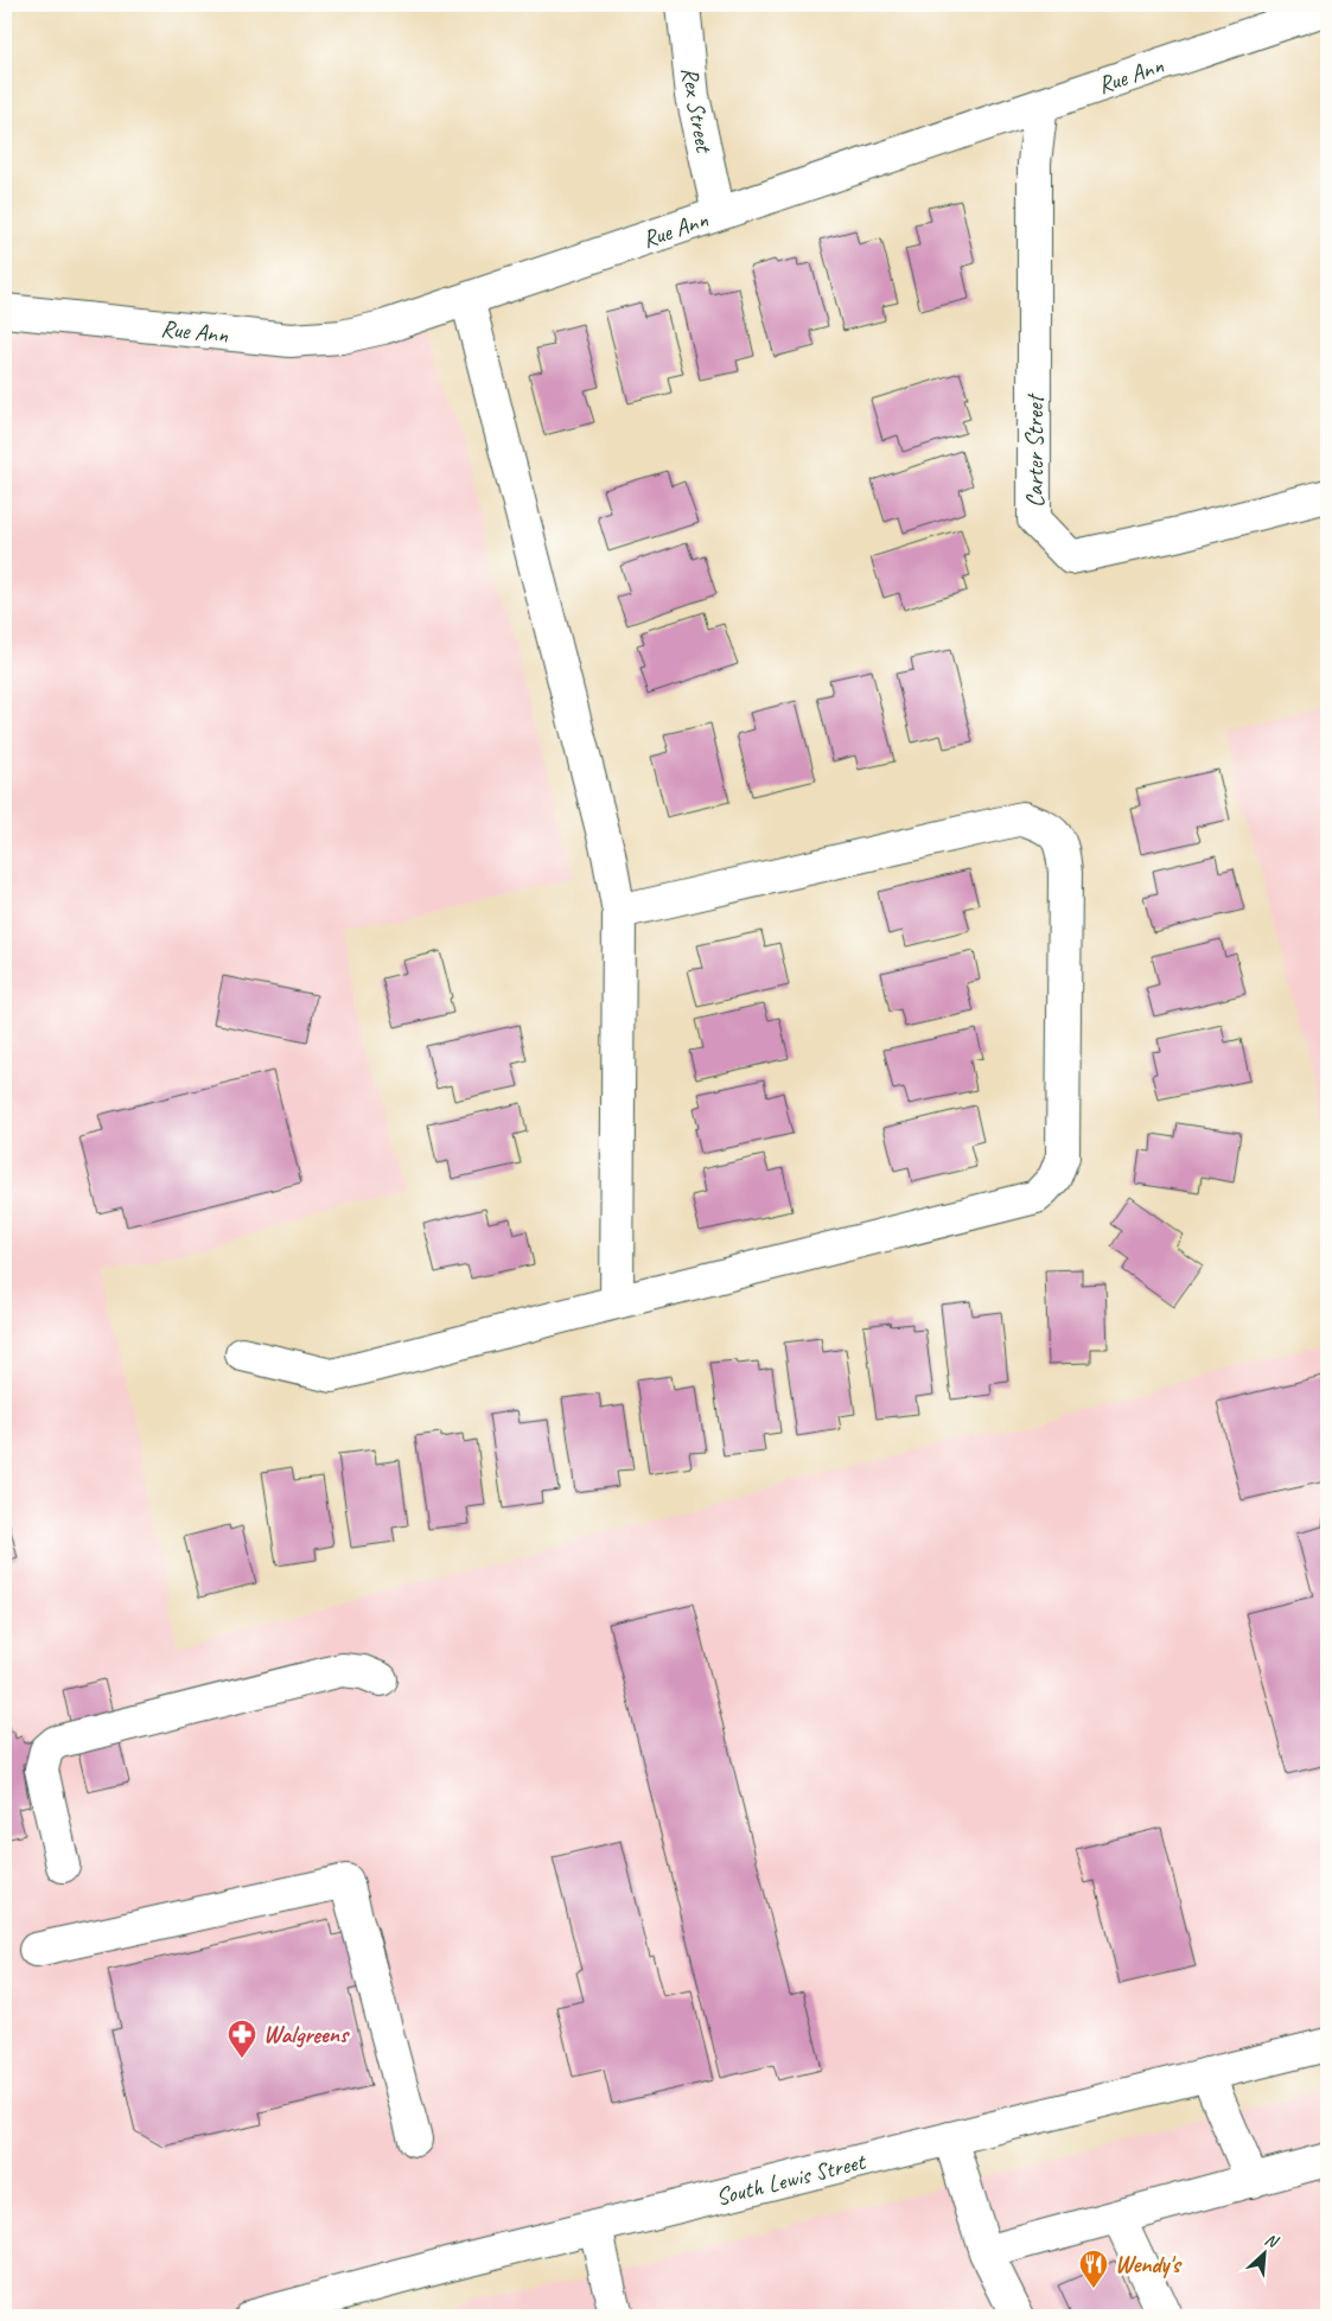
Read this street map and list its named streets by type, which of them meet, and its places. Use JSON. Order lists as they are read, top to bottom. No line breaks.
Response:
{"streets":{"street":["Rue Ann","Rex Street","Carter Street","South Lewis Street"]},"crossings":[["Rue Ann","Rex Street"],["Rue Ann","Carter Street"]],"places":{"pharmacy":["Walgreens"],"restaurant":["Wendy's"]},"north":"top right"}
